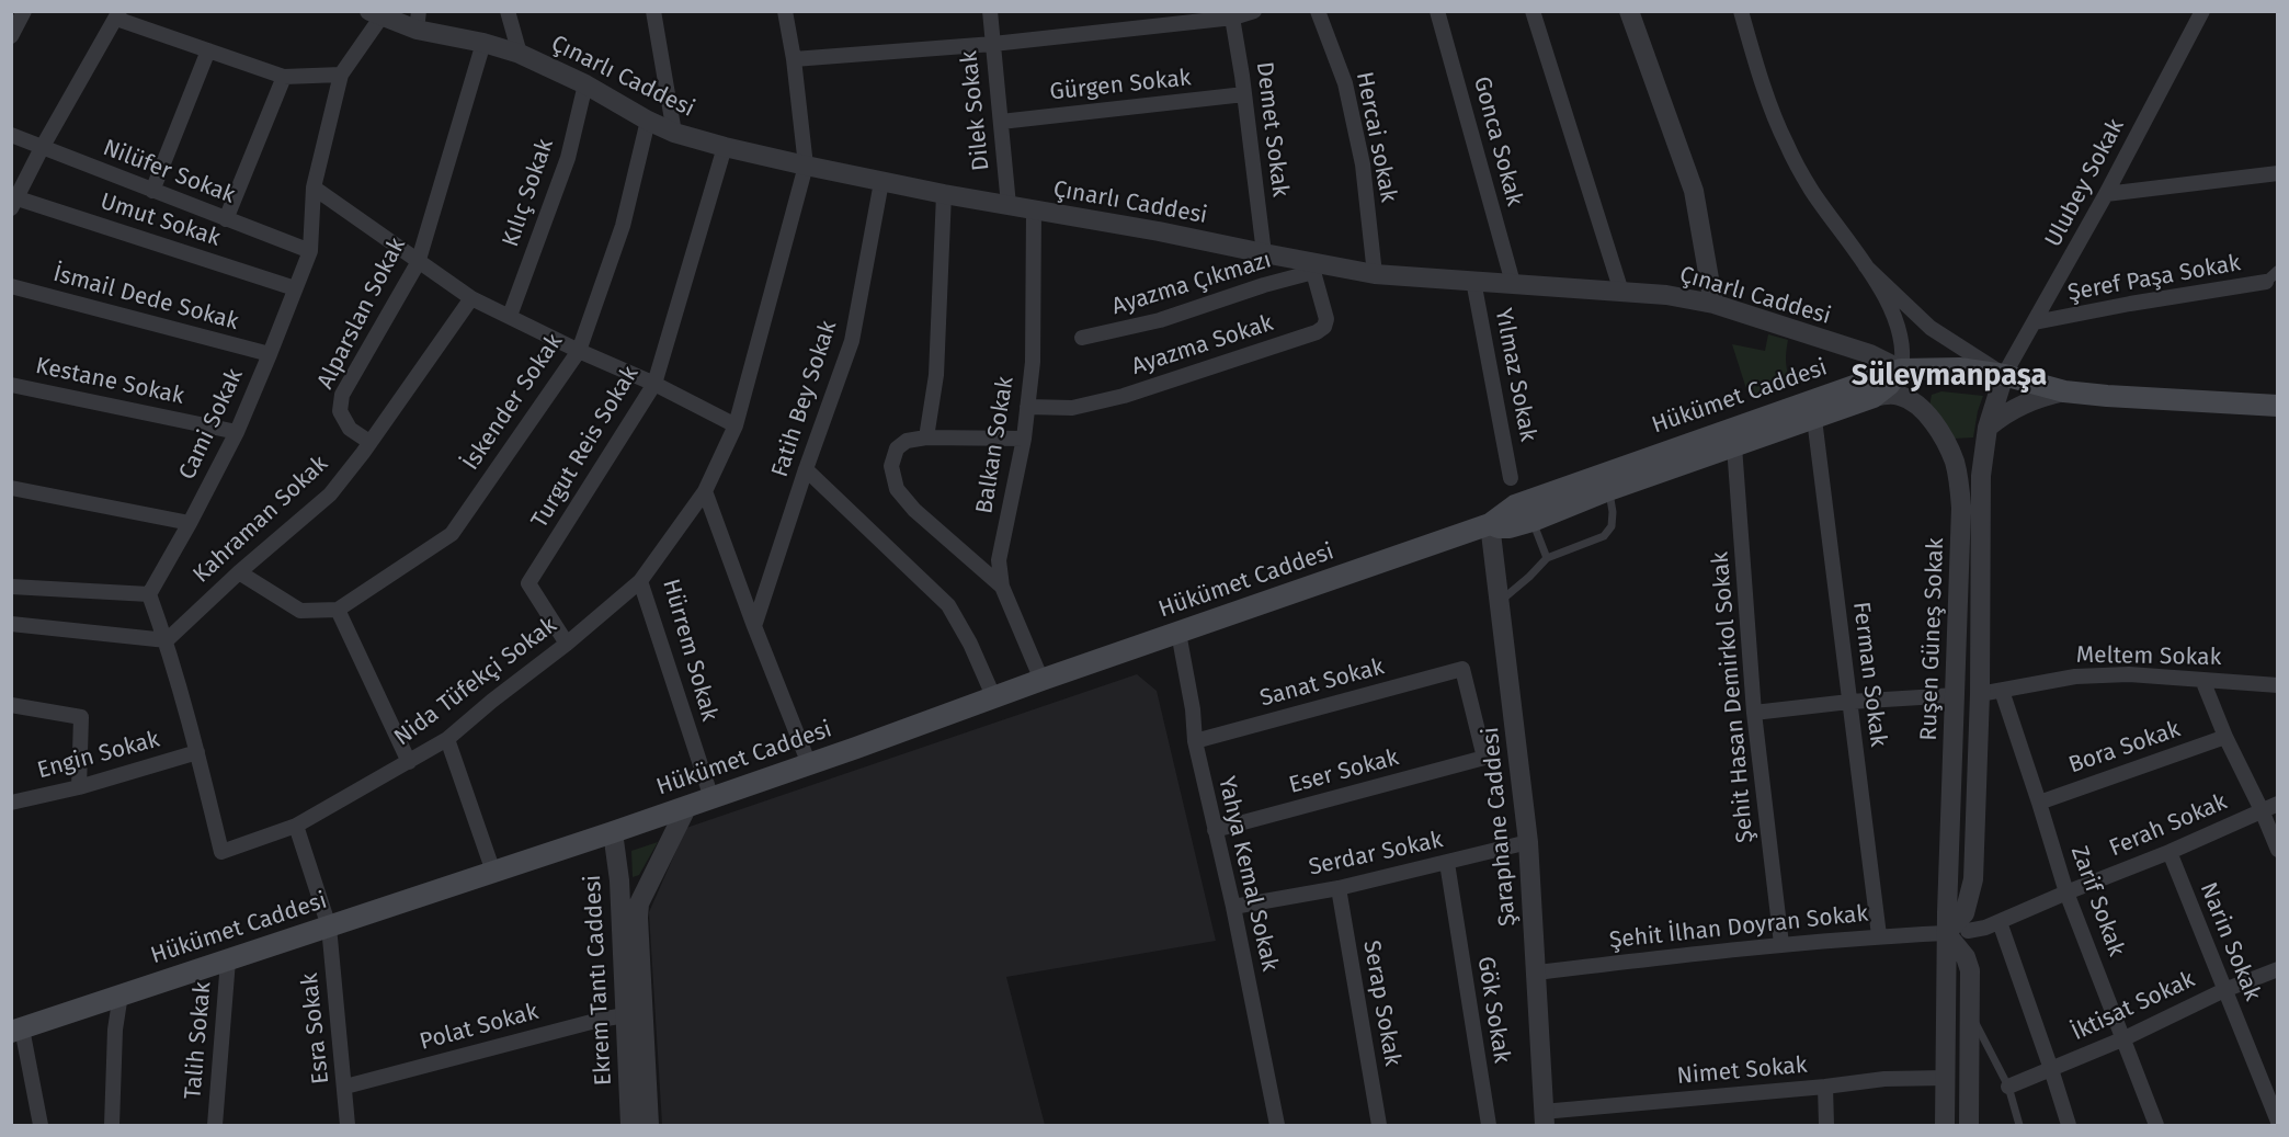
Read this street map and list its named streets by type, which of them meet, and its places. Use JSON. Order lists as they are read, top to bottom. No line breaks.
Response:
{"streets":{"main road":["Hükümet Caddesi"],"street":["Çınarlı Caddesi","Gürgen Sokak","Dilek Sokak","Demet Sokak","Hercai sokak","Gonca Sokak","Nilüfer Sokak","Ulubey Sokak","Kılıç Sokak","Umut Sokak","Şeref Paşa Sokak","Ayazma Çıkmazı","İsmail Dede Sokak","Alparslan Sokak","Ayazma Sokak","Yılmaz Sokak","Kestane Sokak","Fatih Bey Sokak","İskender Sokak","Cami Sokak","Balkan Sokak","Turgut Reis Sokak","Kahraman Sokak","Ruşen Güneş Sokak","Hürrem Sokak","Meltem Sokak","Ferman Sokak","Nida Tüfekçi Sokak","Sanat Sokak","Şehit Hasan Demirkol Sokak","Bora Sokak","Engin Sokak","Eser Sokak","Ferah Sokak","Şaraphane Caddesi","Serdar Sokak","Yahya Kemal Sokak","Zarif Sokak","Şehit İlhan Doyran Sokak","Narin Sokak","Ekrem Tantı Caddesi","Serap Sokak","İktisat Sokak","Gök Sokak","Polat Sokak","Esra Sokak","Talih Sokak","Nimet Sokak"]},"crossings":[["Çınarlı Caddesi","Dilek Sokak"],["Çınarlı Caddesi","Demet Sokak"],["Çınarlı Caddesi","Hercai sokak"],["Çınarlı Caddesi","Gonca Sokak"],["Çınarlı Caddesi","Kılıç Sokak"],["Çınarlı Caddesi","Ayazma Çıkmazı"],["Çınarlı Caddesi","Alparslan Sokak"],["Çınarlı Caddesi","Ayazma Sokak"],["Çınarlı Caddesi","Yılmaz Sokak"],["Çınarlı Caddesi","Hükümet Caddesi"],["Çınarlı Caddesi","Fatih Bey Sokak"],["Çınarlı Caddesi","İskender Sokak"],["Çınarlı Caddesi","Cami Sokak"],["Çınarlı Caddesi","Balkan Sokak"],["Çınarlı Caddesi","Turgut Reis Sokak"],["Çınarlı Caddesi","Hürrem Sokak"],["Gürgen Sokak","Dilek Sokak"],["Gürgen Sokak","Demet Sokak"],["Nilüfer Sokak","Cami Sokak"],["Ulubey Sokak","Şeref Paşa Sokak"],["Ulubey Sokak","Hükümet Caddesi"],["Ulubey Sokak","Ruşen Güneş Sokak"],["Umut Sokak","Cami Sokak"],["Ayazma Çıkmazı","Ayazma Sokak"],["İsmail Dede Sokak","Cami Sokak"],["Alparslan Sokak","Kahraman Sokak"],["Ayazma Sokak","Balkan Sokak"],["Kestane Sokak","Cami Sokak"],["Hükümet Caddesi","Balkan Sokak"],["Hükümet Caddesi","Ruşen Güneş Sokak"],["Hükümet Caddesi","Hürrem Sokak"],["Hükümet Caddesi","Ferman Sokak"],["Hükümet Caddesi","Şehit Hasan Demirkol Sokak"],["Hükümet Caddesi","Şaraphane Caddesi"],["Hükümet Caddesi","Yahya Kemal Sokak"],["Hükümet Caddesi","Ekrem Tantı Caddesi"],["Hükümet Caddesi","Esra Sokak"],["Hükümet Caddesi","Talih Sokak"],["Turgut Reis Sokak","Nida Tüfekçi Sokak"],["Ruşen Güneş Sokak","Meltem Sokak"],["Ruşen Güneş Sokak","Şehit İlhan Doyran Sokak"],["Ruşen Güneş Sokak","Nimet Sokak"],["Hürrem Sokak","Nida Tüfekçi Sokak"],["Meltem Sokak","Zarif Sokak"],["Ferman Sokak","Şehit İlhan Doyran Sokak"],["Nida Tüfekçi Sokak","Engin Sokak"],["Nida Tüfekçi Sokak","Esra Sokak"],["Sanat Sokak","Eser Sokak"],["Sanat Sokak","Yahya Kemal Sokak"],["Şehit Hasan Demirkol Sokak","Şehit İlhan Doyran Sokak"],["Bora Sokak","Zarif Sokak"],["Eser Sokak","Yahya Kemal Sokak"],["Ferah Sokak","Zarif Sokak"],["Ferah Sokak","Narin Sokak"],["Şaraphane Caddesi","Serdar Sokak"],["Şaraphane Caddesi","Şehit İlhan Doyran Sokak"],["Şaraphane Caddesi","Nimet Sokak"],["Serdar Sokak","Yahya Kemal Sokak"],["Serdar Sokak","Serap Sokak"],["Serdar Sokak","Gök Sokak"],["Zarif Sokak","İktisat Sokak"],["Narin Sokak","İktisat Sokak"],["Ekrem Tantı Caddesi","Polat Sokak"],["Polat Sokak","Esra Sokak"]],"districts":["Süleymanpaşa"]}
